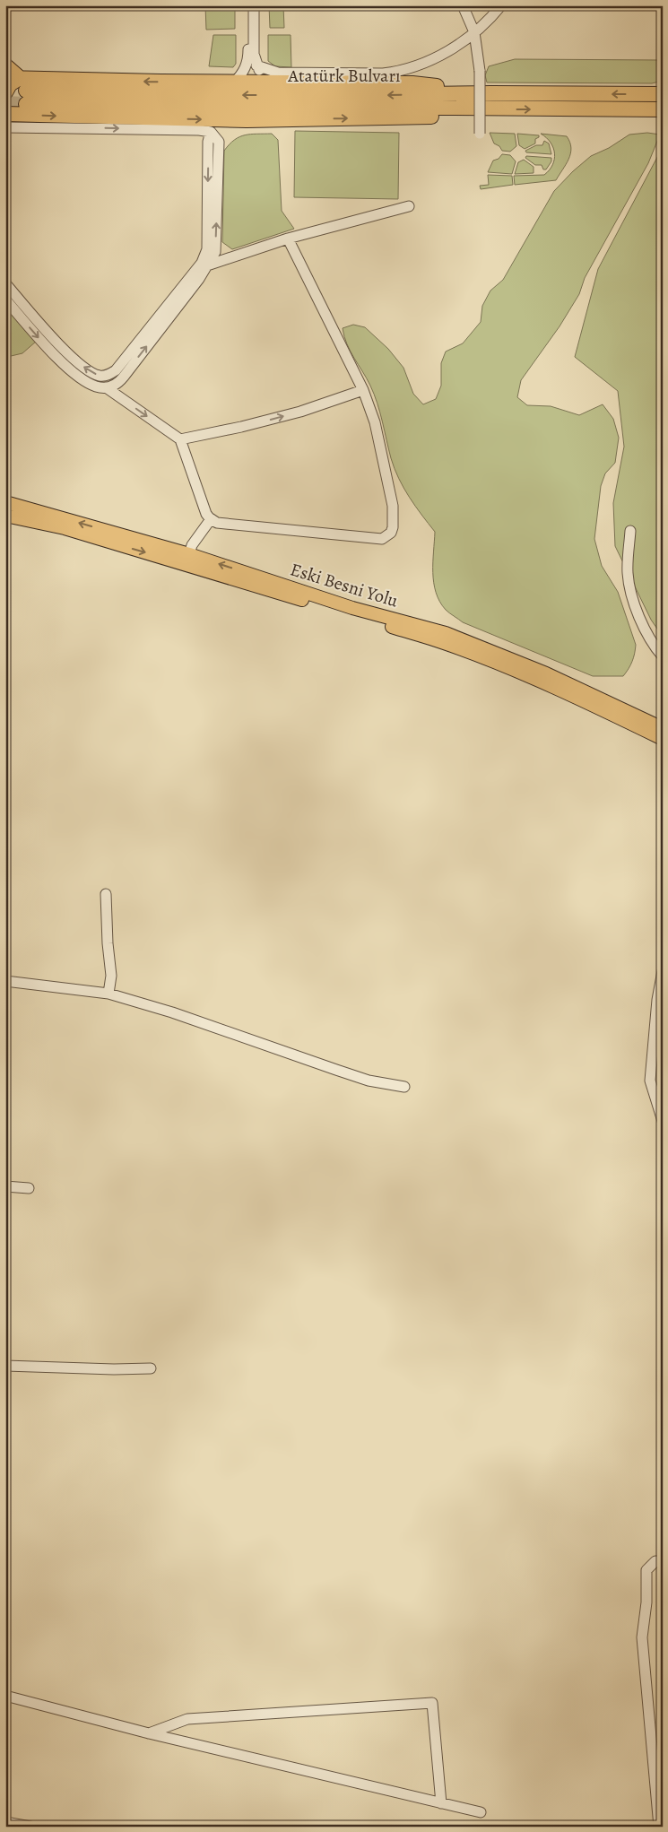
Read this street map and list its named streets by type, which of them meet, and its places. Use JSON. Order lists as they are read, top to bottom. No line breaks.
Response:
{"streets":{"highway":["Atatürk Bulvarı"],"main road":["Eski Besni Yolu"]}}
